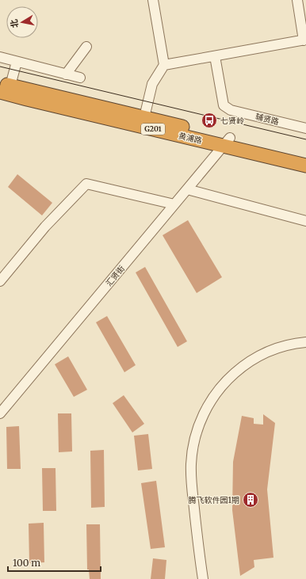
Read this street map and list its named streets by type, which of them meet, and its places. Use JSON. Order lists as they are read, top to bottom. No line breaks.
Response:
{"streets":{"highway":["G201","黄浦路"],"street":["辅贤路","汇贤街"]},"crossings":[["黄浦路","汇贤街"]],"places":{"bus stop":["七贤岭"],"building":["腾飞软件园1期"]},"scale_bar":"100 m","north":"left"}
